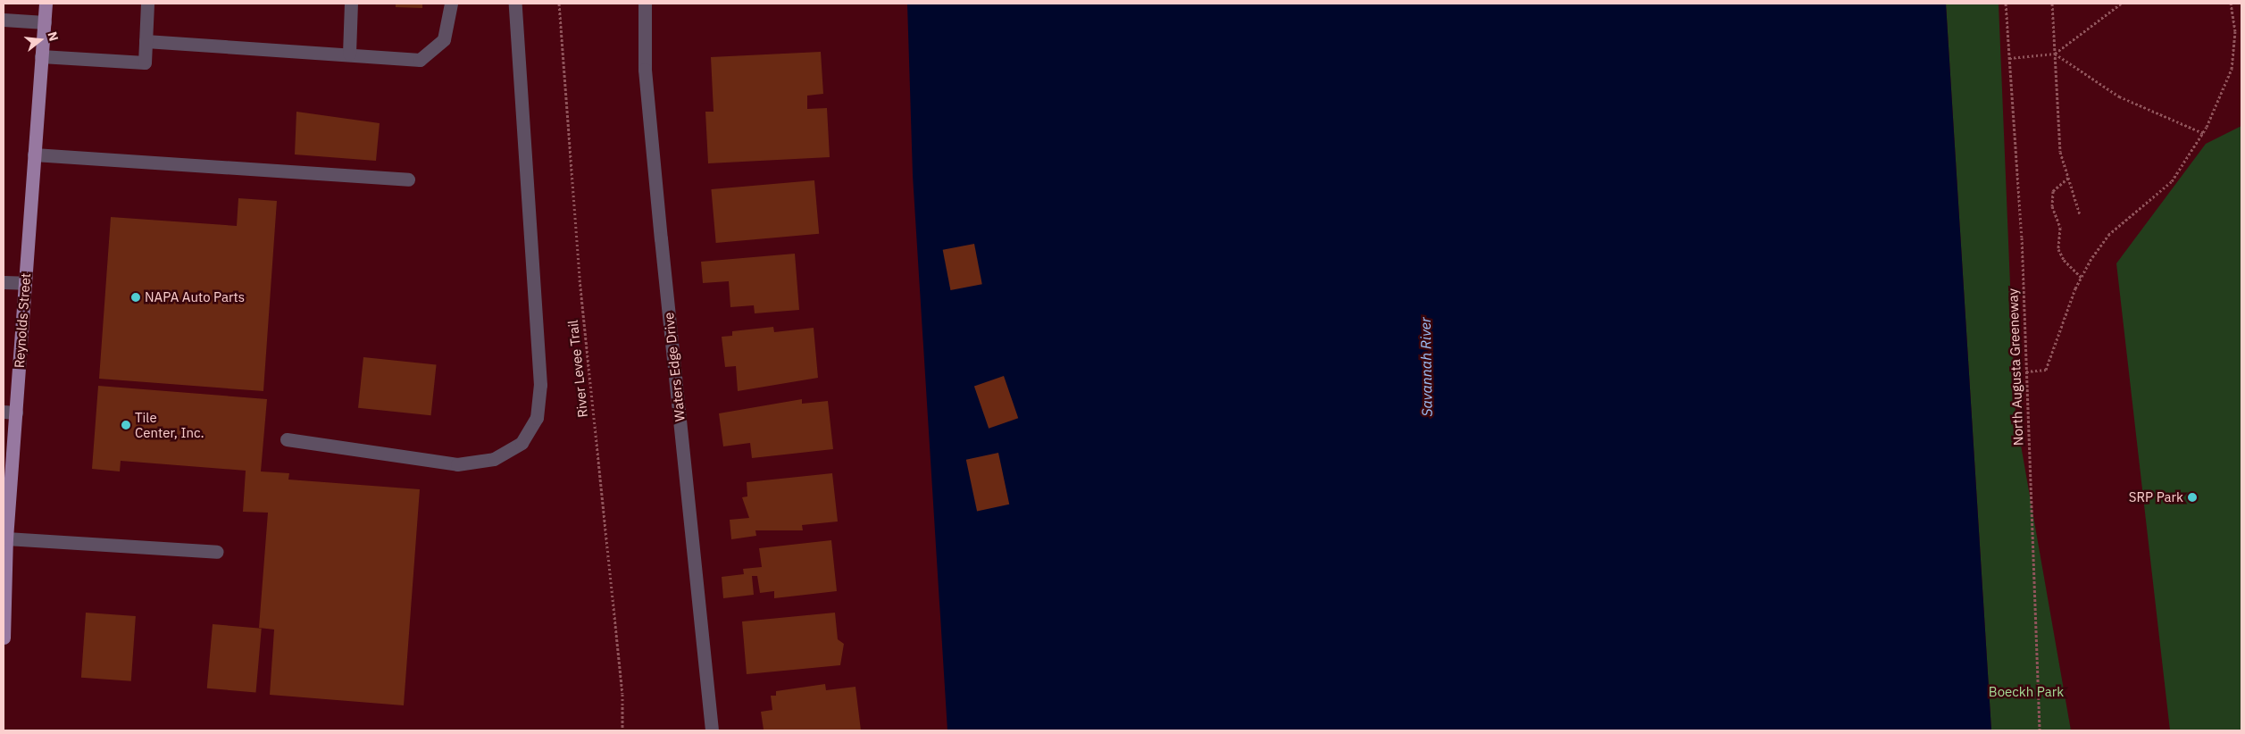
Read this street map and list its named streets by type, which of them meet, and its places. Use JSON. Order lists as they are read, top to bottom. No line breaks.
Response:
{"streets":{"main road":["Reynolds Street"],"street":["Waters Edge Drive"],"path":["North Augusta Greeneway","River Levee Trail"]},"water":["Savannah River"],"parks":["Boeckh Park"],"places":["NAPA Auto Parts","Tile Center, Inc.","SRP Park"],"north":"right"}
